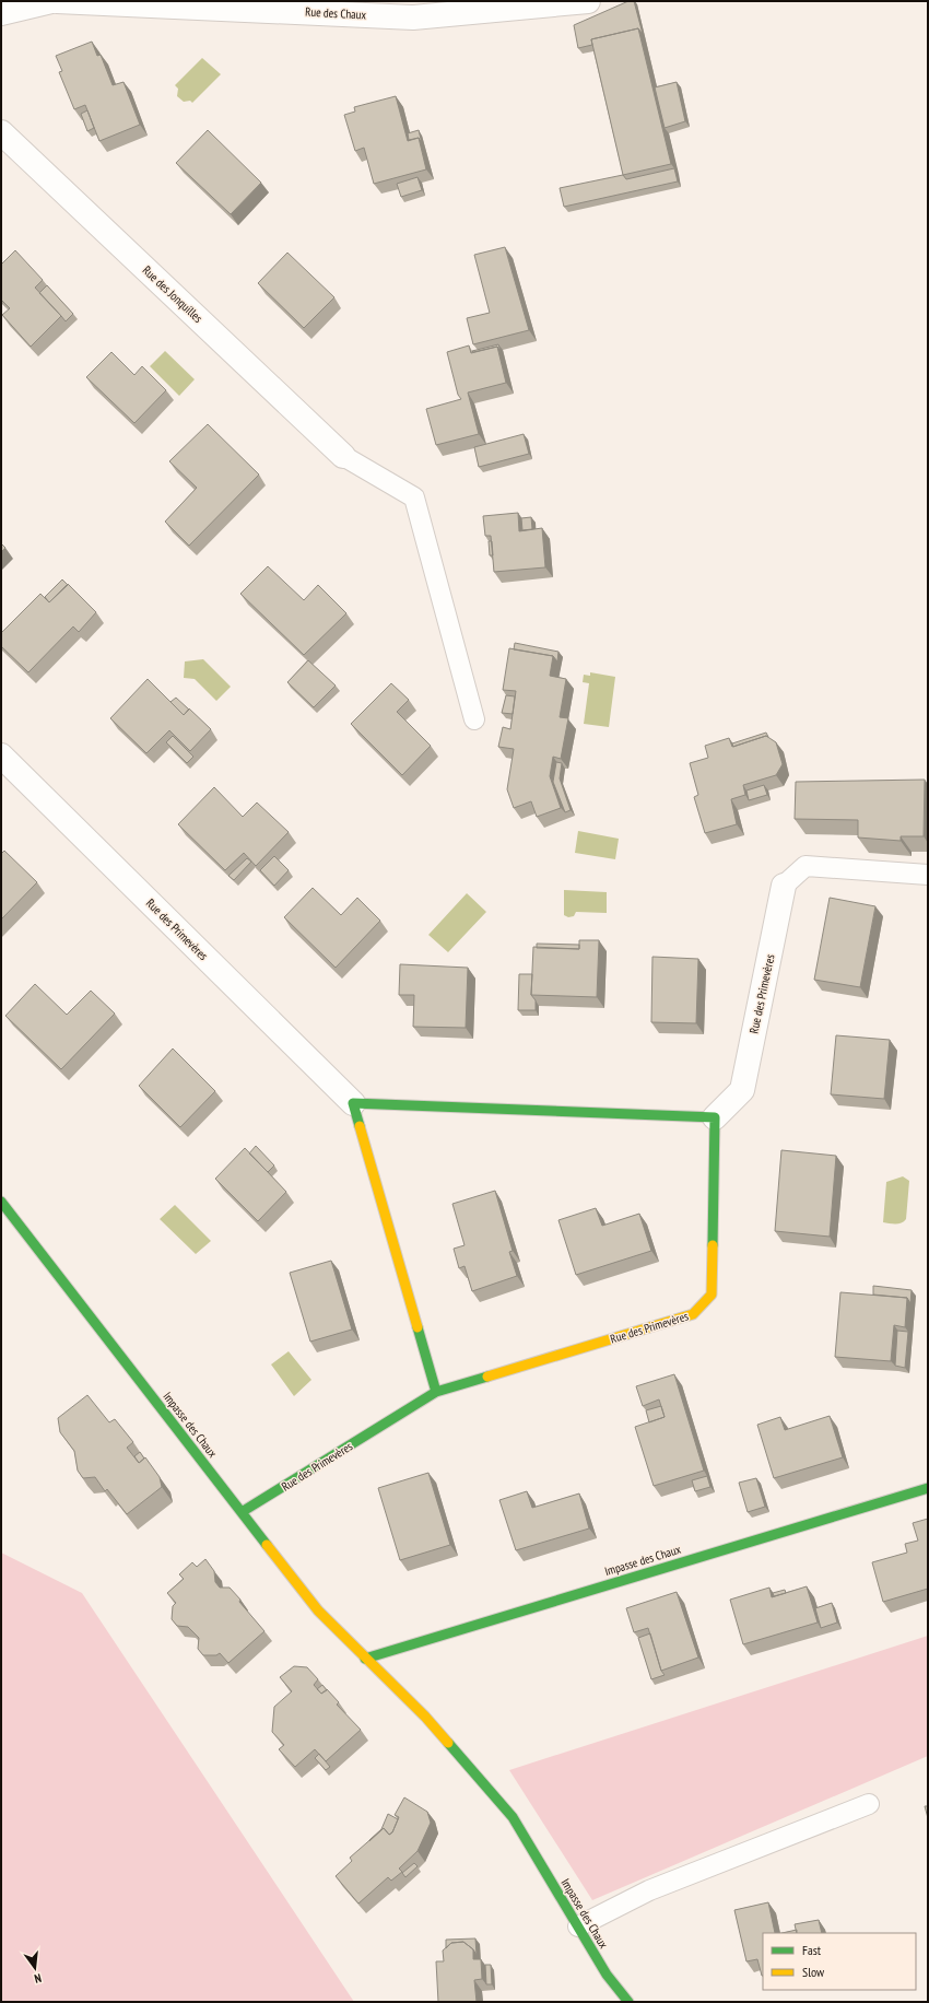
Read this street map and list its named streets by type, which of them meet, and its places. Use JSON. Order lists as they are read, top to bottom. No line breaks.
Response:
{"streets":{"street":["Rue des Chaux","Rue des Jonquilles","Rue des Primevères","Impasse des Chaux"]},"crossings":[["Rue des Primevères","Impasse des Chaux"]],"legend":["Fast","Slow"],"north":"bottom"}
